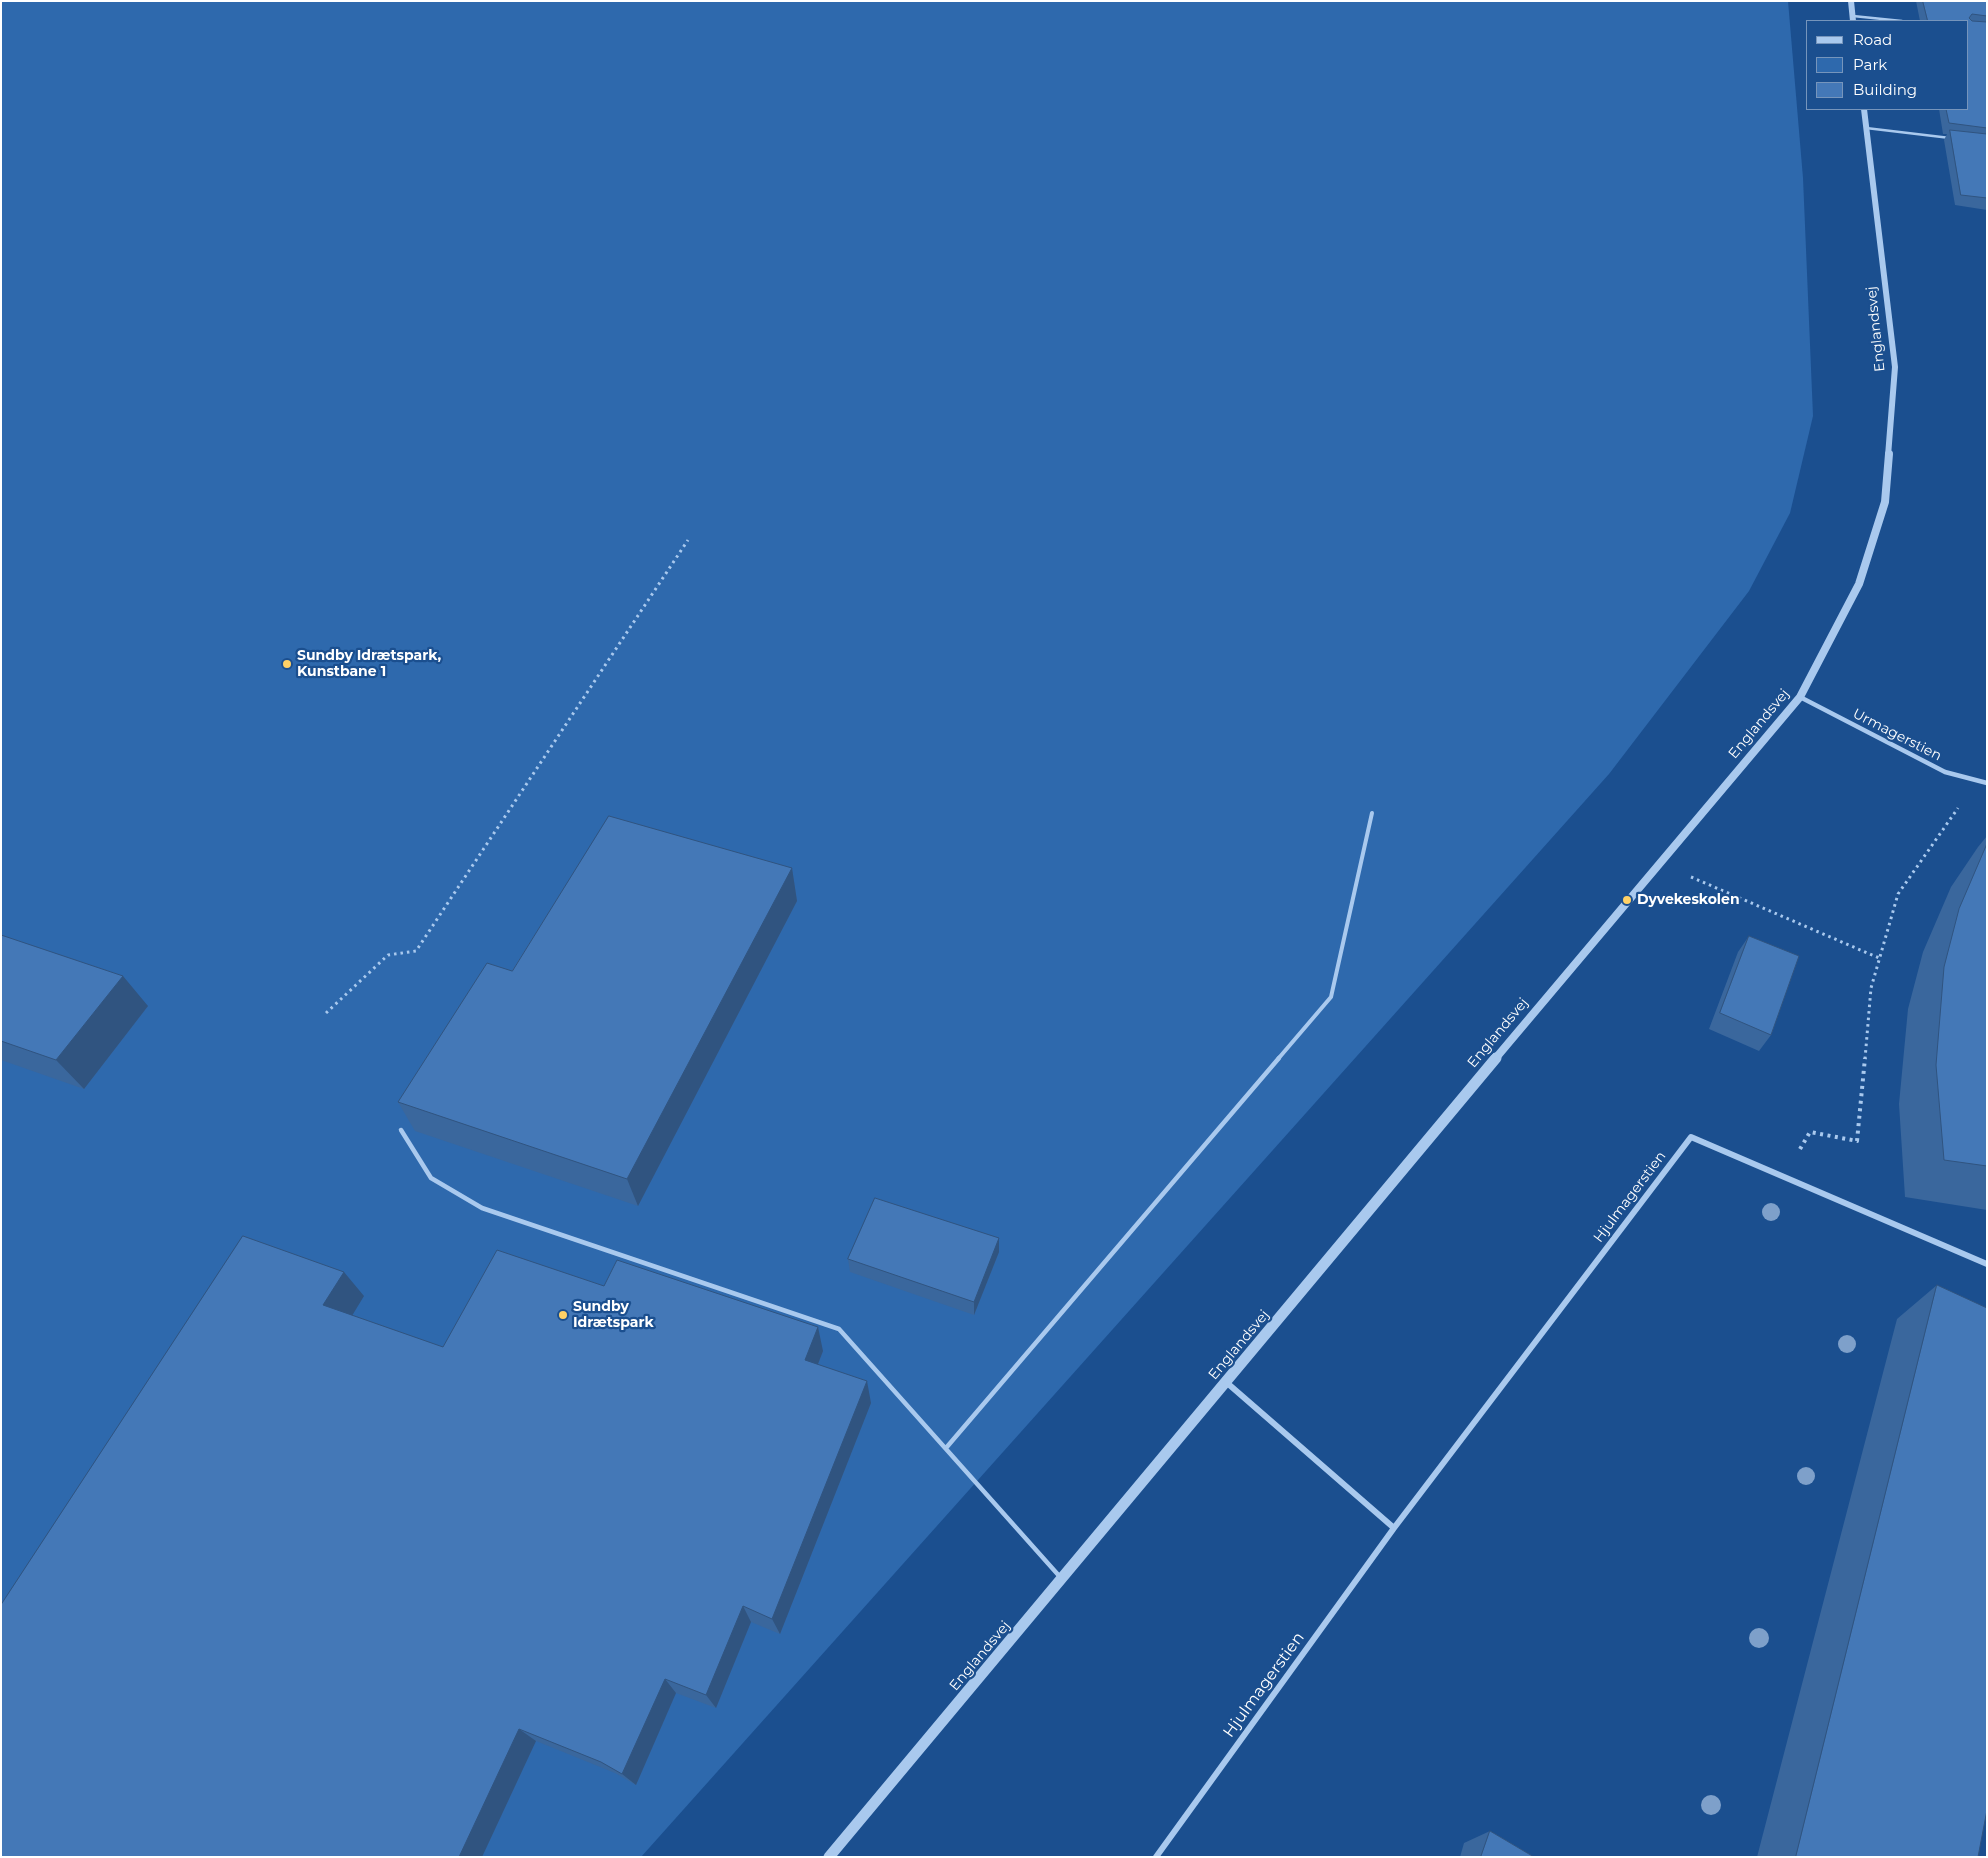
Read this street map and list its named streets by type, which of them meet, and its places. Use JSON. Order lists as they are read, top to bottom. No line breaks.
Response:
{"streets":{"street":["Englandsvej","Urmagerstien","Hjulmagerstien"]},"crossings":[["Englandsvej","Urmagerstien"]],"places":["Sundby Idrætspark, Kunstbane 1","Dyvekeskolen","Sundby Idrætspark"],"legend":["Road","Park","Building"]}
